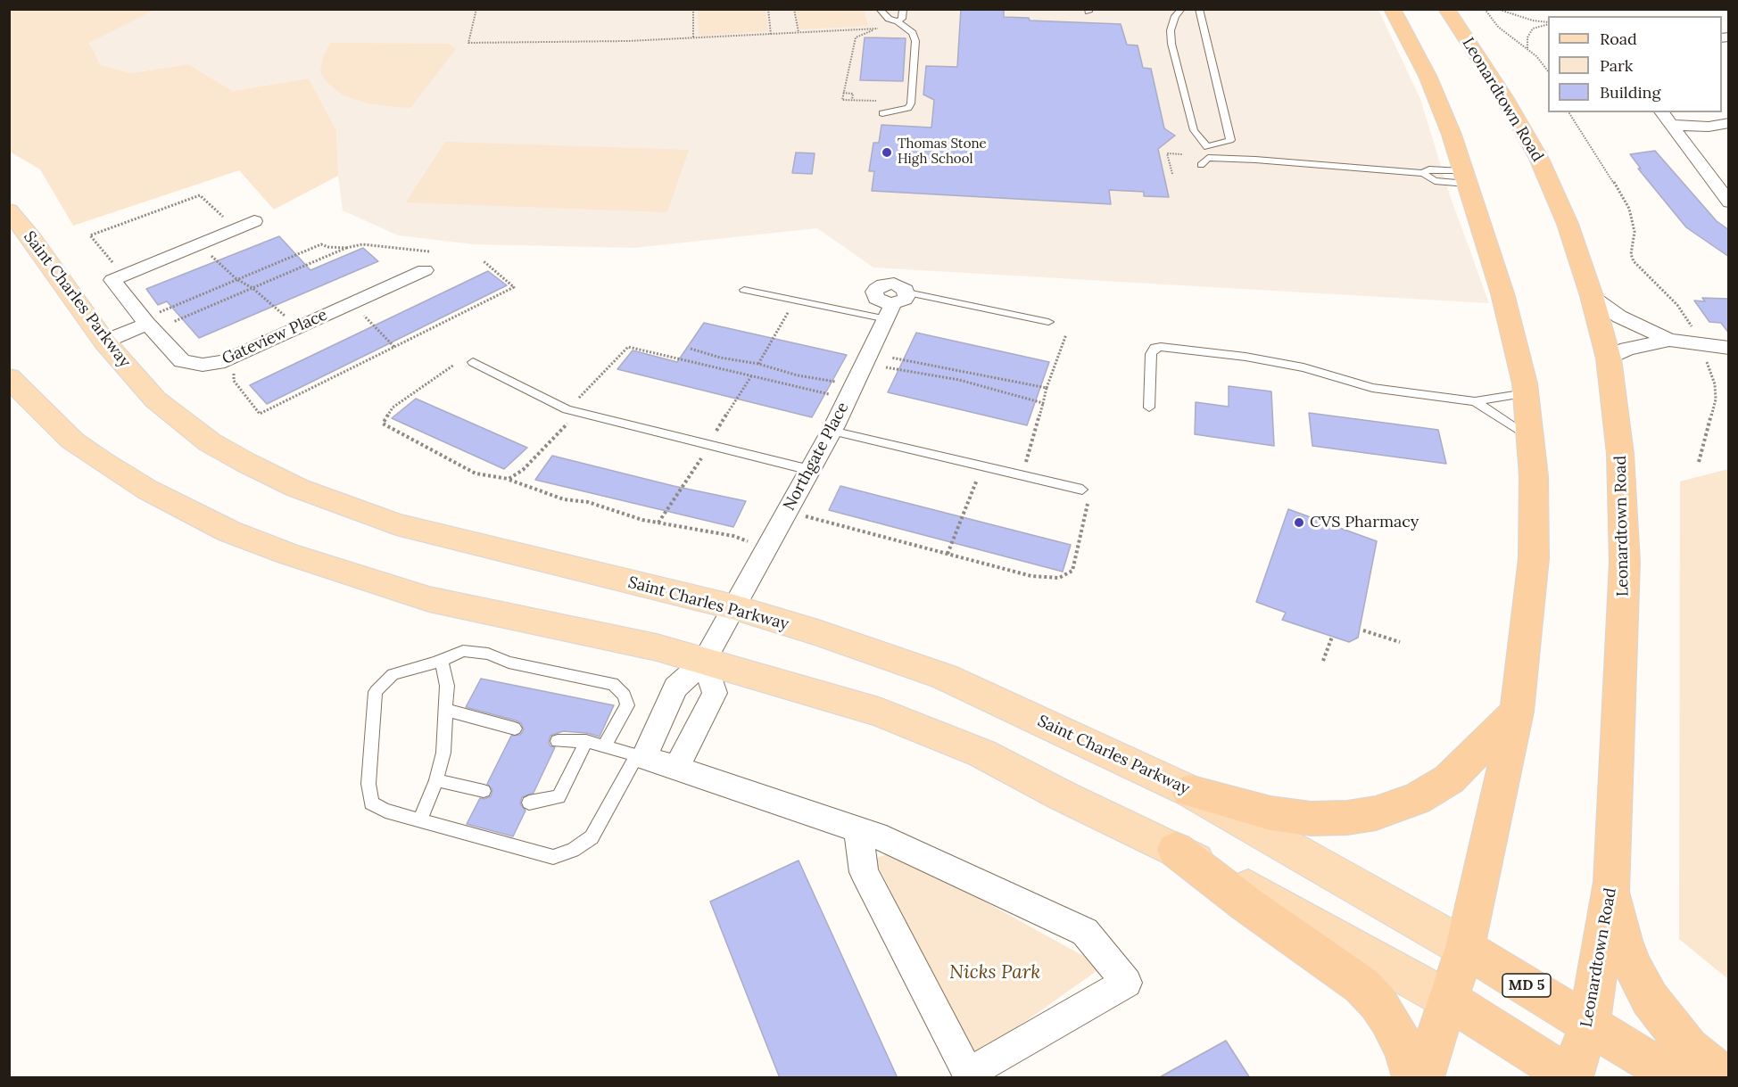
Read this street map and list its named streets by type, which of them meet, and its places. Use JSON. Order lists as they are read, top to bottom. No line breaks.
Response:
{"streets":{"highway":["Leonardtown Road","MD 5"],"main road":["Saint Charles Parkway"],"street":["Gateview Place","Northgate Place"]},"crossings":[["Leonardtown Road","MD 5"],["Saint Charles Parkway","Northgate Place"],["Saint Charles Parkway","MD 5"]],"parks":["Nicks Park"],"places":["Thomas Stone High School","CVS Pharmacy"],"legend":["Road","Park","Building"]}
